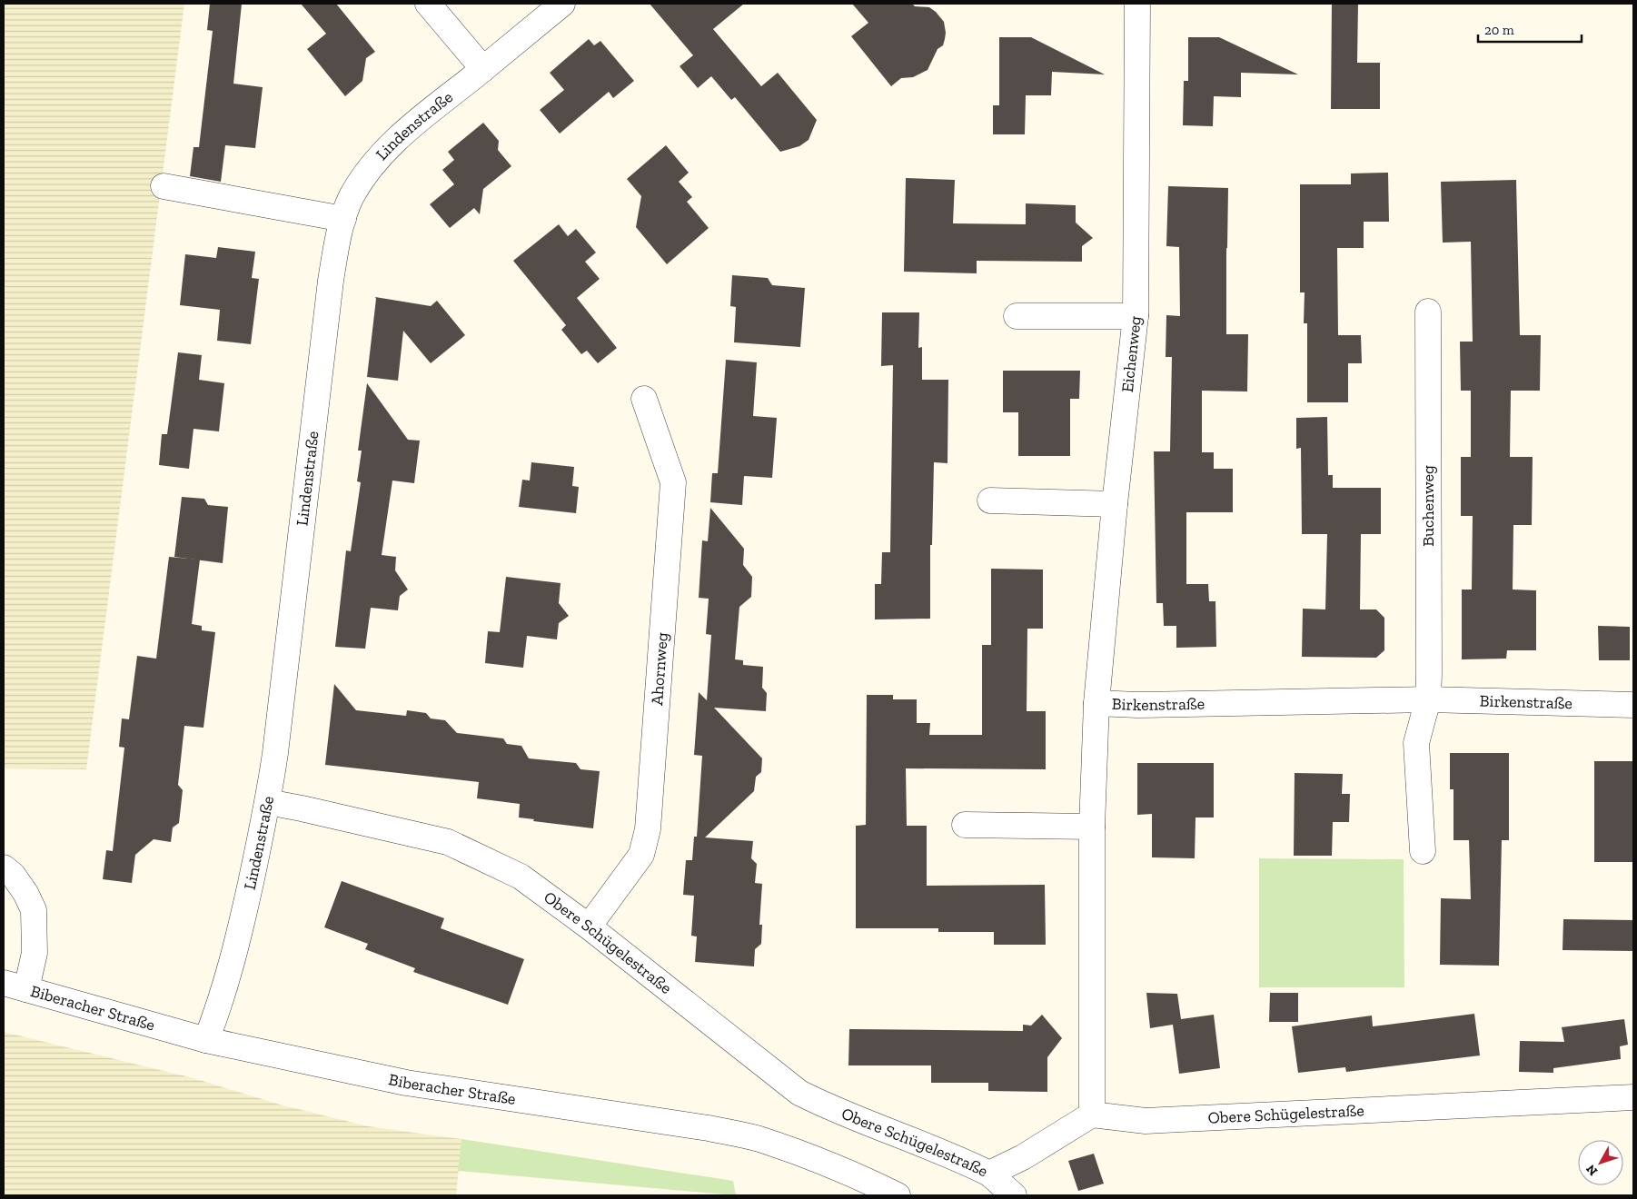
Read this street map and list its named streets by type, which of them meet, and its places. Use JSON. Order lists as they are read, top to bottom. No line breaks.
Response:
{"streets":{"street":["Lindenstraße","Eichenweg","Buchenweg","Ahornweg","Birkenstraße","Obere Schügelestraße","Biberacher Straße"]},"crossings":[["Lindenstraße","Obere Schügelestraße"],["Lindenstraße","Biberacher Straße"],["Eichenweg","Birkenstraße"],["Buchenweg","Birkenstraße"],["Ahornweg","Obere Schügelestraße"],["Birkenstraße","Obere Schügelestraße"]],"scale_bar":"20 m","north":"bottom left"}
